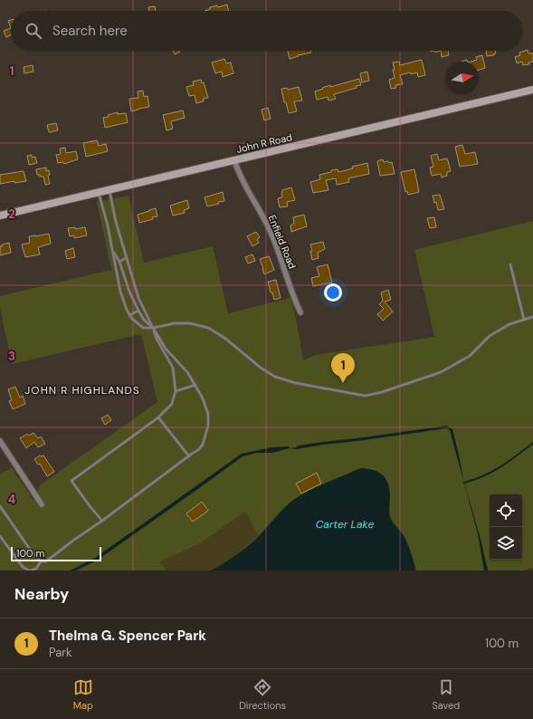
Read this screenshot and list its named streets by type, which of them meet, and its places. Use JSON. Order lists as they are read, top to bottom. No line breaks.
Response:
{"streets":{"main road":["John R Road"],"street":["Enfield Road"]},"crossings":[["John R Road","Enfield Road"]],"districts":["JOHN R HIGHLANDS"],"water":["Carter Lake"],"scale_bar":"100 m","north":"right","page":{"search":"Search here","pins":"1","scale":"100 m","heading":"Nearby","list":[{"mark":"1","name":"Thelma G. Spencer Park","note":"Park","value":"100 m"}],"nav":["Map","Directions","Saved"]},"grid":{"rows":["1","2","3","4"]}}
